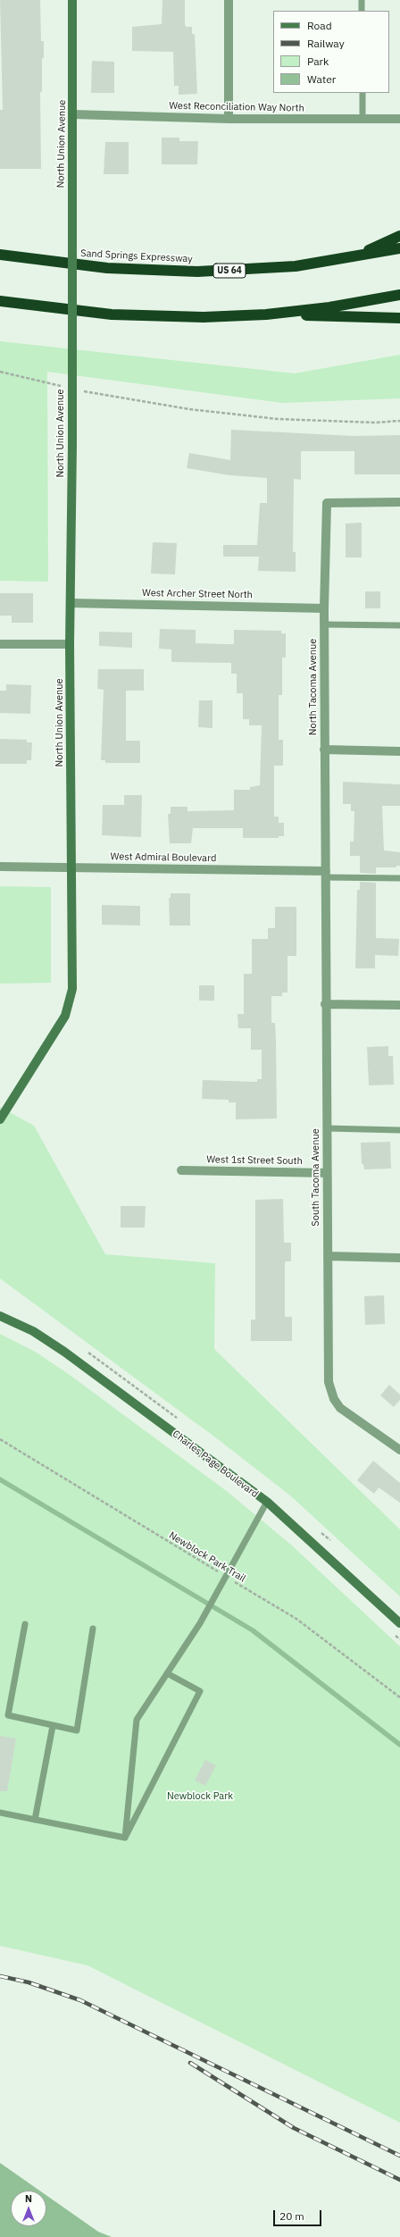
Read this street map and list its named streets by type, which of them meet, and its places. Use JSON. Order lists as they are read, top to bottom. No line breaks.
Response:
{"streets":{"highway":["Sand Springs Expressway","US 64"],"street":["West Reconciliation Way North","North Union Avenue","West Archer Street North","North Tacoma Avenue","West Admiral Boulevard","West 1st Street South","South Tacoma Avenue","Charles Page Boulevard"],"path":["Newblock Park Trail"]},"crossings":[["West Reconciliation Way North","North Union Avenue"],["North Union Avenue","West Archer Street North"],["North Union Avenue","West Admiral Boulevard"],["West Archer Street North","North Tacoma Avenue"],["North Tacoma Avenue","West Admiral Boulevard"],["North Tacoma Avenue","South Tacoma Avenue"],["West Admiral Boulevard","South Tacoma Avenue"],["West 1st Street South","South Tacoma Avenue"]],"parks":["Newblock Park"],"legend":["Road","Railway","Park","Water"],"scale_bar":"20 m","north":"top"}
